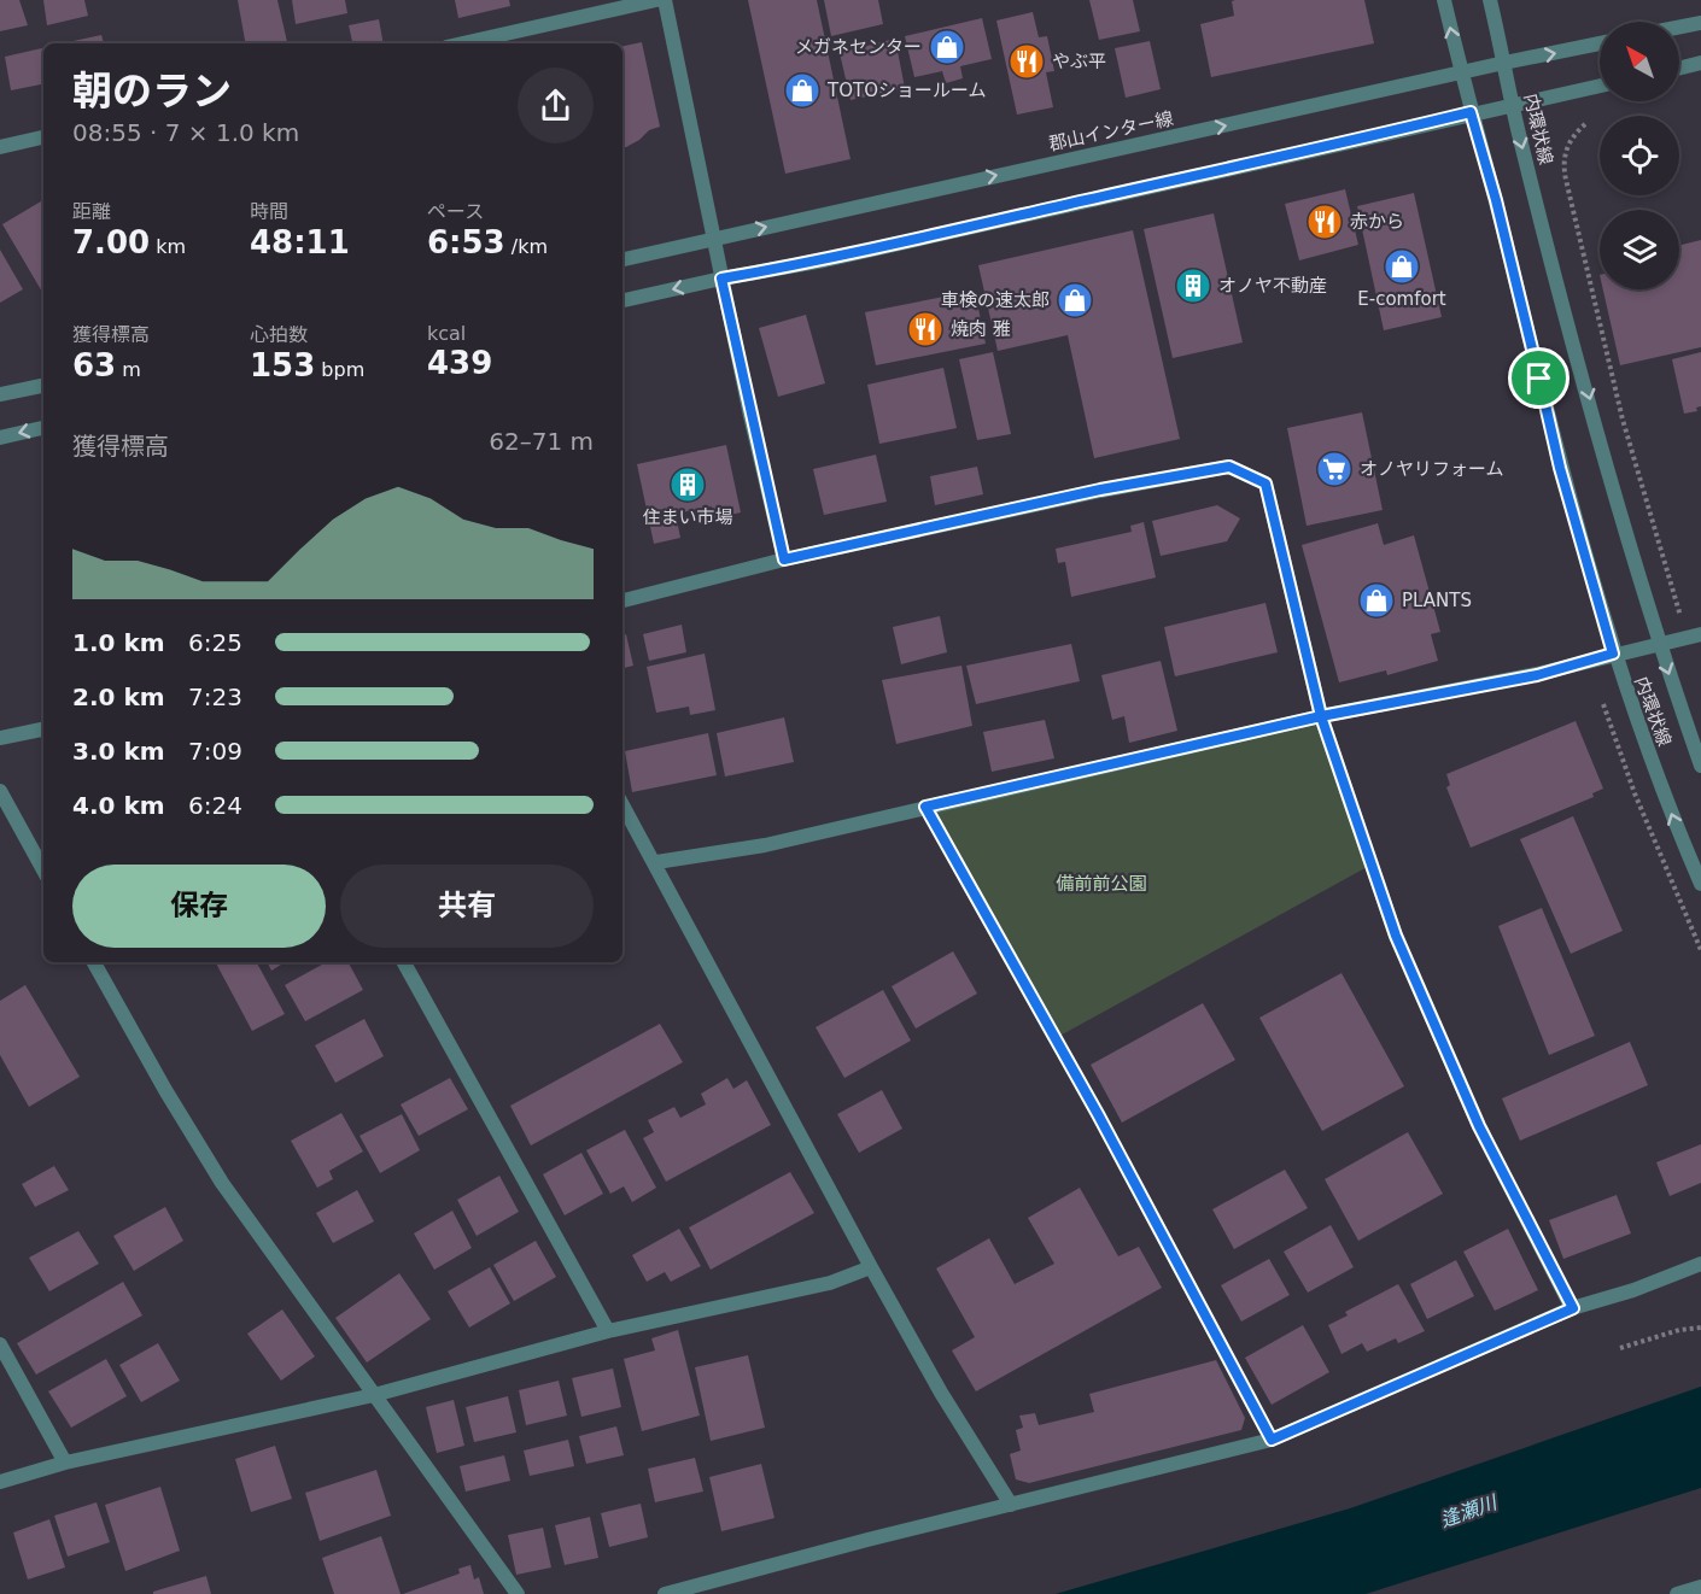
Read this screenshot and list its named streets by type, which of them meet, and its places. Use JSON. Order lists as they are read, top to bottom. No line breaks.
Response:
{"streets":{"street":["内環状線","郡山インター線"]},"crossings":[["内環状線","郡山インター線"]],"water":["逢瀬川"],"parks":["備前前公園"],"places":{"shop":["メガネセンター","TOTOショールーム","E-comfort","車検の速太郎","PLANTS"],"restaurant":["やぶ平","赤から","焼肉 雅"],"building":["オノヤ不動産","住まい市場"],"supermarket":["オノヤリフォーム"]},"north":"top left","page":{"heading":["朝のラン","08:55 · 7 × 1.0 km"],"stats":[["距離","7.00 km"],["時間","48:11"],["ペース","6:53 /km"],["獲得標高","63 m"],["心拍数","153 bpm"],["kcal","439"]],"chart":["獲得標高","62–71 m"],"list":[{"name":"1.0 km","note":"6:25"},{"name":"2.0 km","note":"7:23"},{"name":"3.0 km","note":"7:09"},{"name":"4.0 km","note":"6:24"}],"buttons":["保存","共有"]}}
